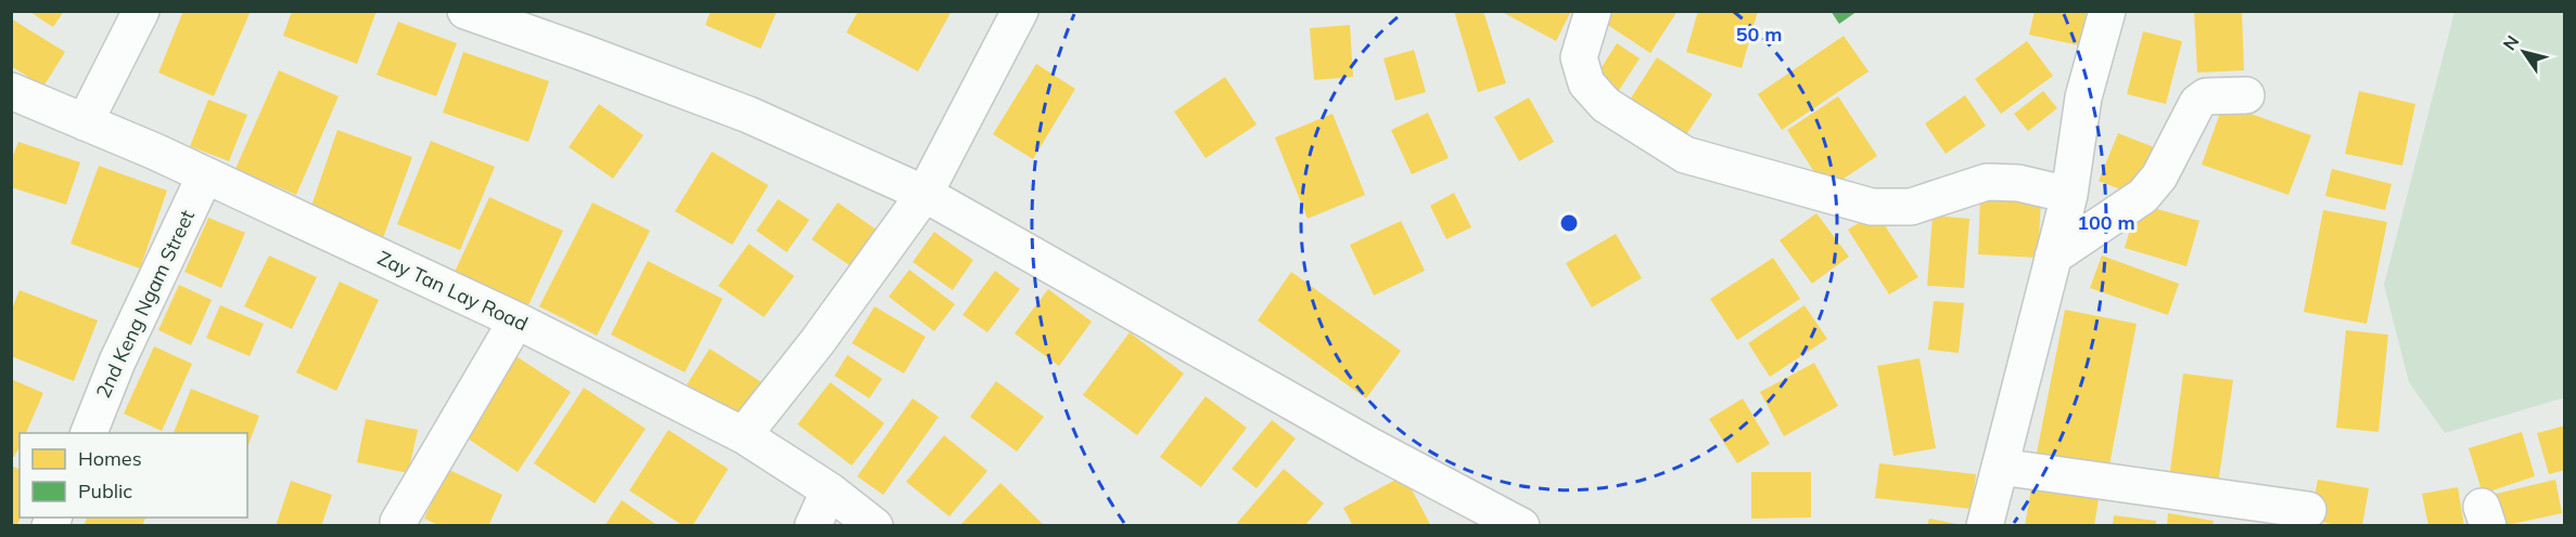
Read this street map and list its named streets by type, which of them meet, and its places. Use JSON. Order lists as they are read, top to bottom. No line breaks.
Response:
{"streets":{"street":["Zay Tan Lay Road","2nd Keng Ngam Street"]},"crossings":[["Zay Tan Lay Road","2nd Keng Ngam Street"]],"legend":["Homes","Public"],"north":"top left","rings":["50 m","100 m"]}
